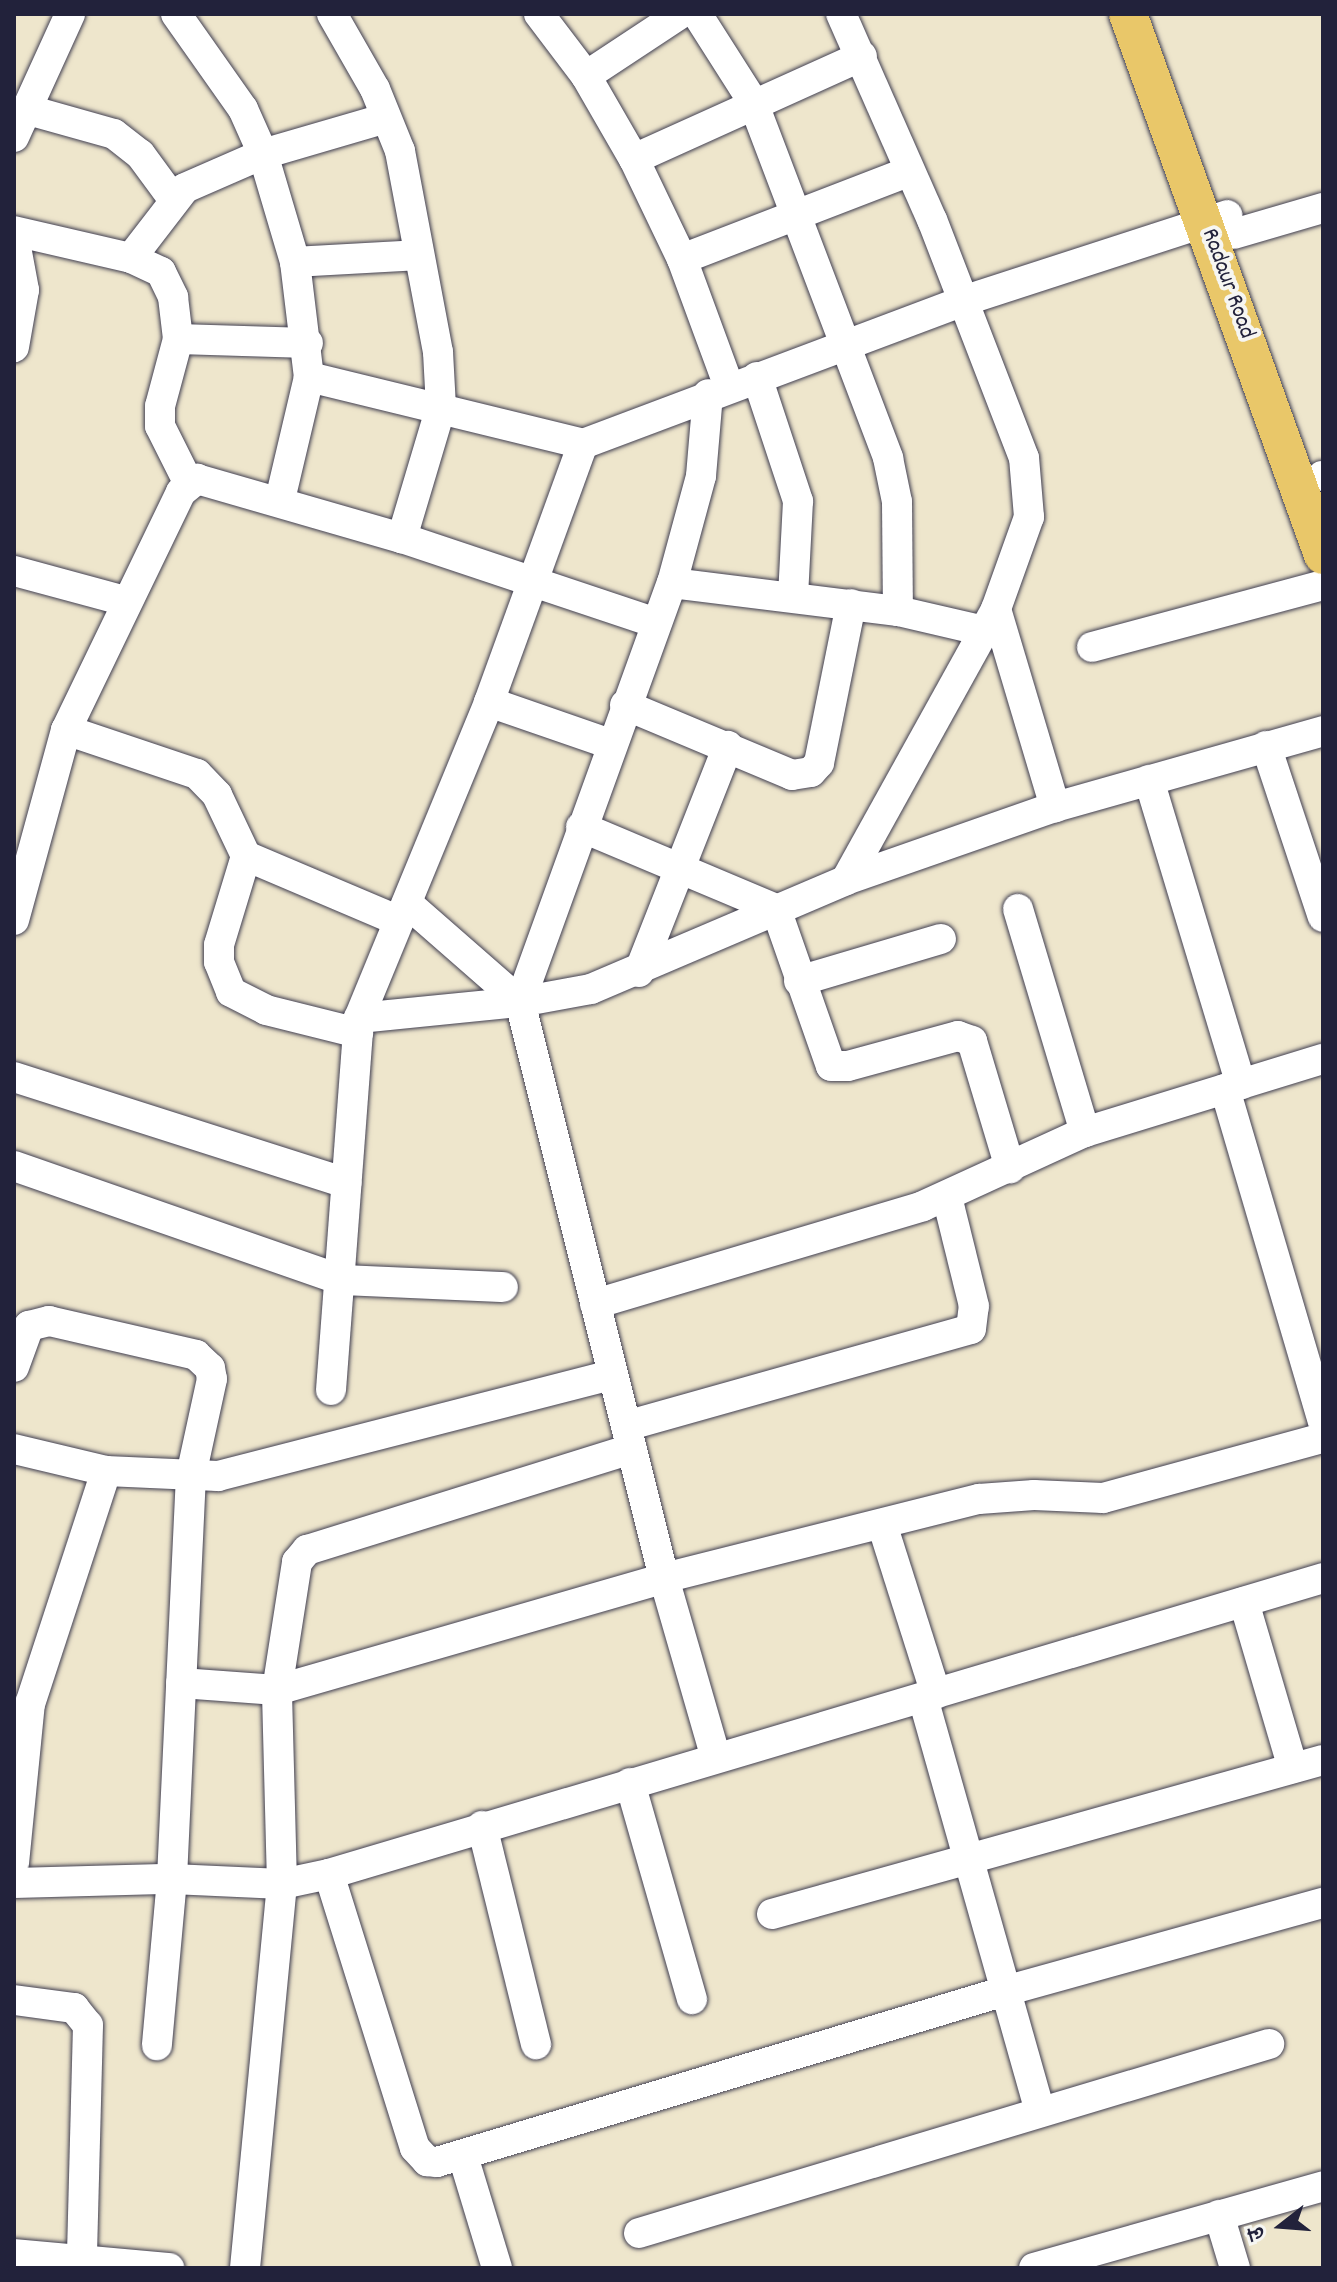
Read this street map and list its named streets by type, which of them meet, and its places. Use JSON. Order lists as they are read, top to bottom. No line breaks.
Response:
{"streets":{"main road":["Radaur Road"]},"north":"left"}
